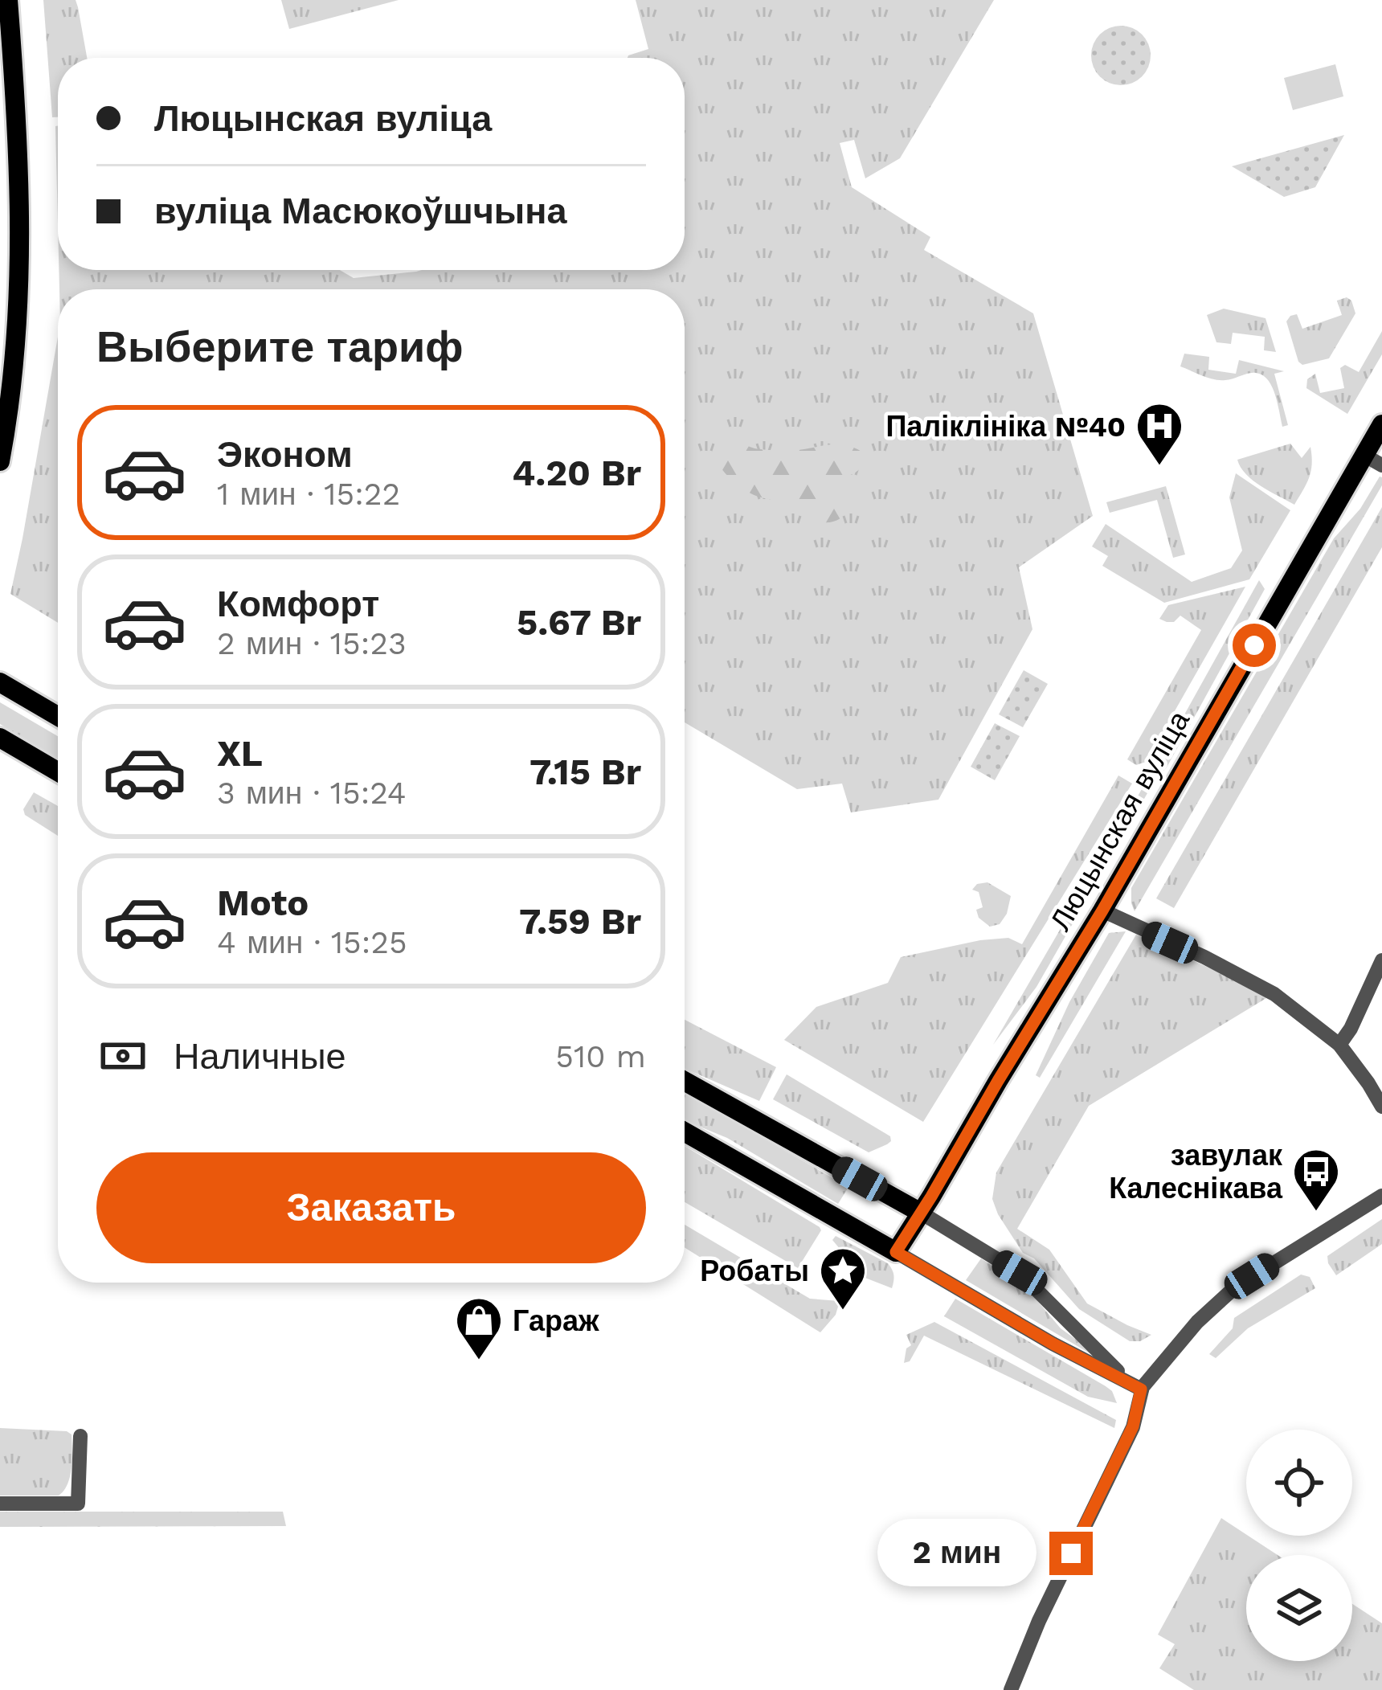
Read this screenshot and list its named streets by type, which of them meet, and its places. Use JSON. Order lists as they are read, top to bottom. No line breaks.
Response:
{"streets":{"main road":["Люцынская вуліца"]},"places":{"hospital":["Паліклініка №40"],"bus stop":["завулак Калеснікава"],"place":["Робаты"],"shop":["Гараж"]},"page":{"banner":["Люцынская вуліца","вуліца Масюкоўшчына"],"heading":"Выберите тариф","list":[{"name":"Эконом","note":"1 мин · 15:22","value":"4.20 Br"},{"name":"Комфорт","note":"2 мин · 15:23","value":"5.67 Br"},{"name":"XL","note":"3 мин · 15:24","value":"7.15 Br"},{"name":"Moto","note":"4 мин · 15:25","value":"7.59 Br"}],"pay":["Наличные","510 m"],"buttons":"Заказать","bubble":"2 мин"}}
